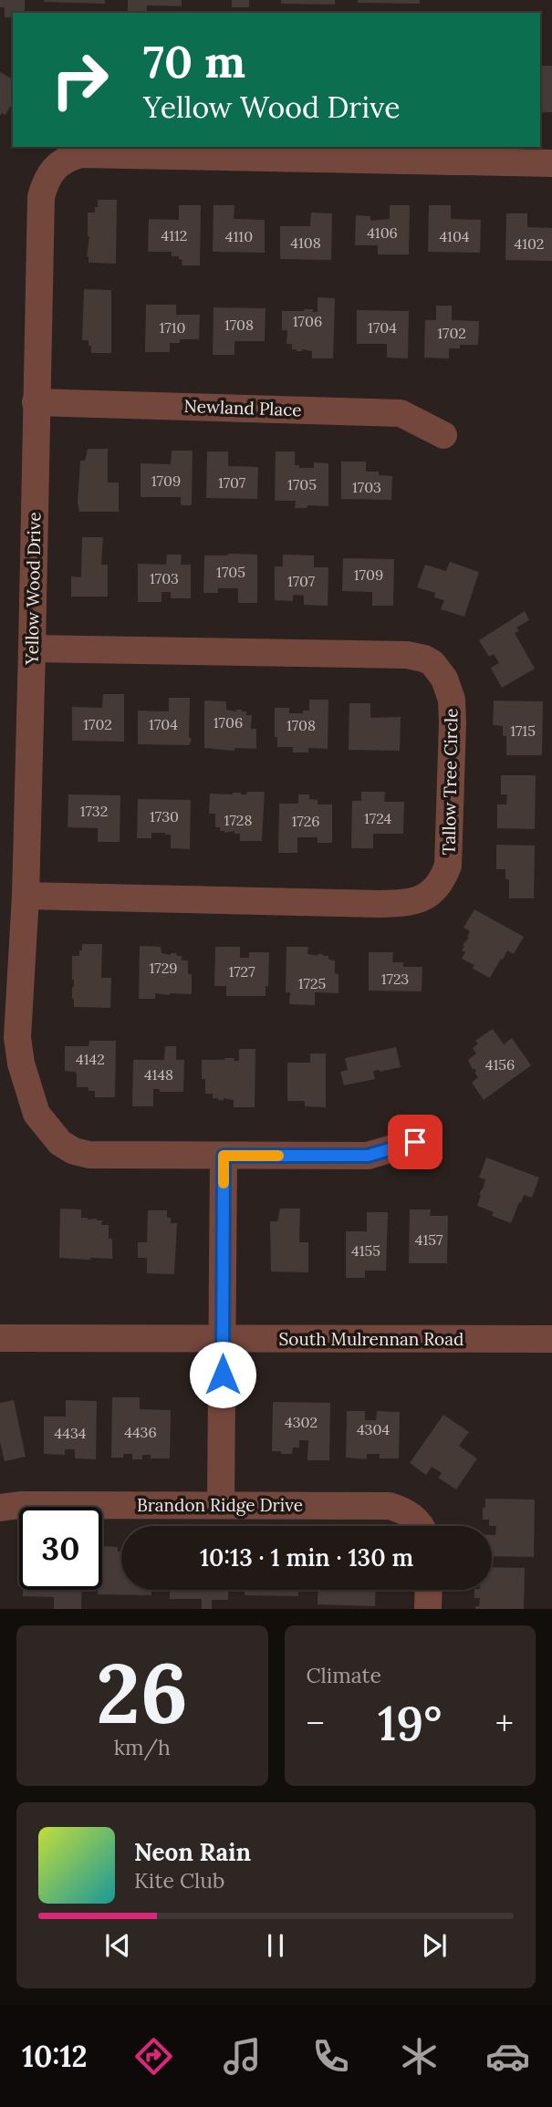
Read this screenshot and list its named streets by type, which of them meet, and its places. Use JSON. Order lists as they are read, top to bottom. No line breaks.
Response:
{"streets":{"street":["Newland Place","Yellow Wood Drive","Tallow Tree Circle","South Mulrennan Road","Brandon Ridge Drive"]},"crossings":[["Newland Place","Yellow Wood Drive"],["Yellow Wood Drive","Tallow Tree Circle"]],"house_numbers":["4106","4112","4110","4104","4108","4102","1706","1708","1710","1704","1702","1709","1707","1705","1703","1705","1709","1703","1707","1706","1702","1704","1708","1715","1732","1730","1724","1728","1726","1729","1727","1723","1725","4142","4156","4148","4157","4155","4302","4304","4436","4434"],"page":{"turn":["70 m","Yellow Wood Drive"],"limit":"30","trip":"10:13 · 1 min · 130 m","tile":[["26","km/h"],"Climate"],"heat":["−","19°","+"],"song":["Neon Rain","Kite Club"],"tabs":"10:12"}}
